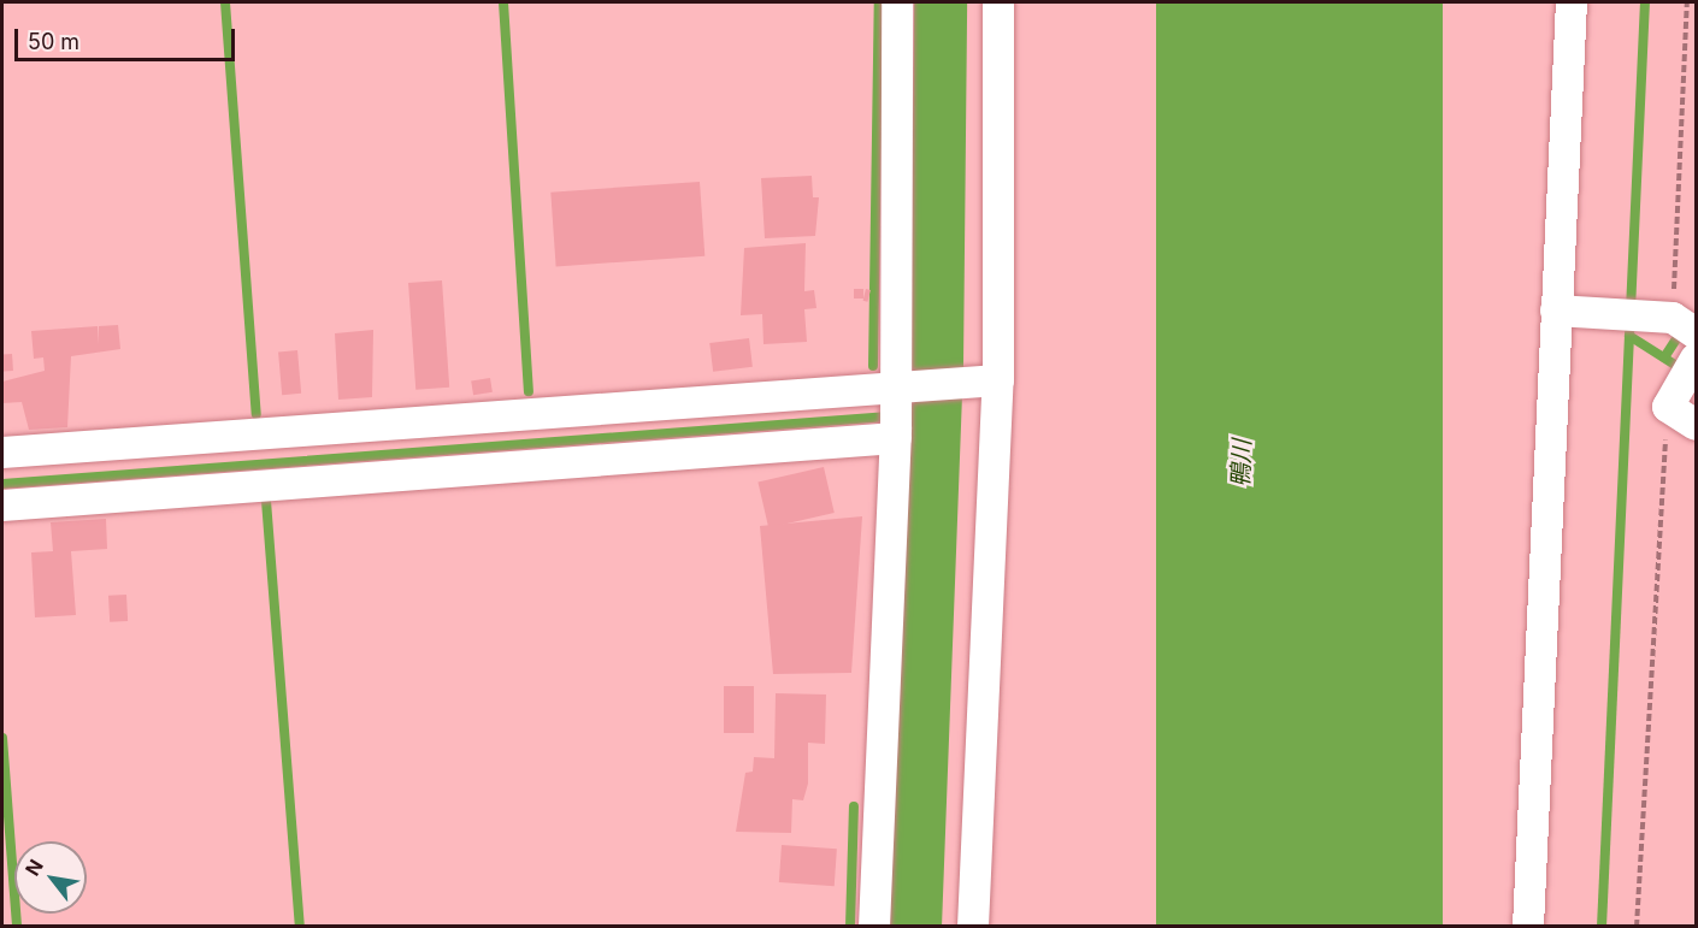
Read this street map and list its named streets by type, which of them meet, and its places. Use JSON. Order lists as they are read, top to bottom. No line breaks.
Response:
{"water":["鴨川"],"scale_bar":"50 m","north":"top left"}
